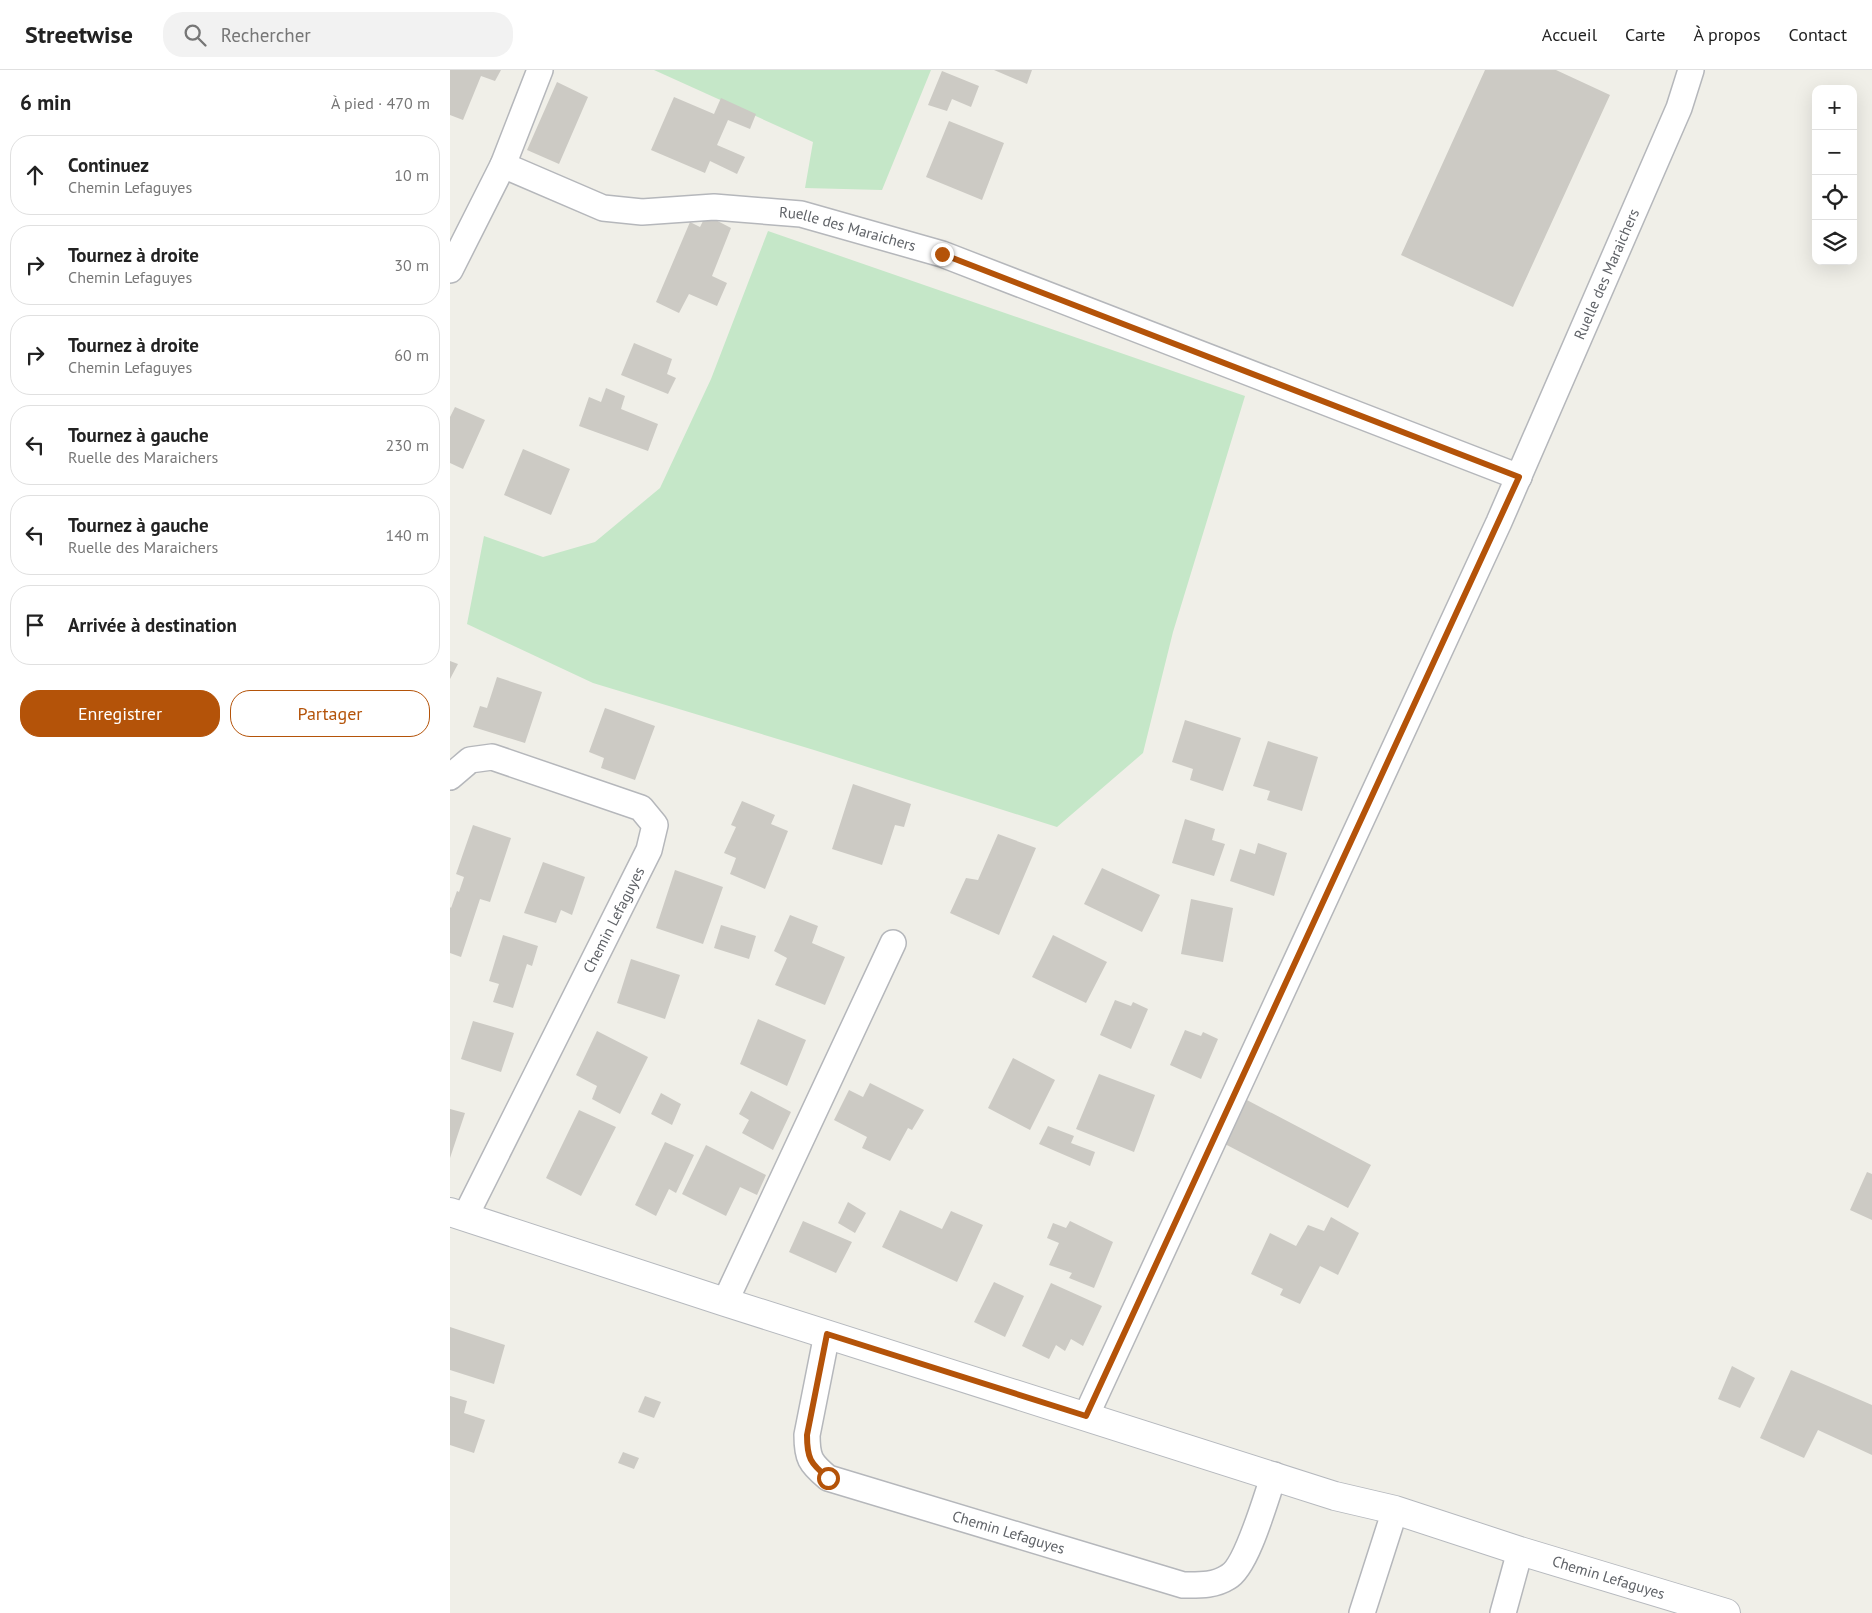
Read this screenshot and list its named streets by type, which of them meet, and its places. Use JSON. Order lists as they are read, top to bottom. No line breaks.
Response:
{"streets":{"main road":["Chemin Lefaguyes"],"street":["Ruelle des Maraichers"]},"crossings":[["Ruelle des Maraichers","Chemin Lefaguyes"]],"page":{"header":"Streetwise","search":"Rechercher","nav":["Accueil","Carte","À propos","Contact"],"heading":["6 min","À pied · 470 m"],"map_buttons":["+","−"],"list":[["Continuez","Chemin Lefaguyes","10 m"],["Tournez à droite","Chemin Lefaguyes","30 m"],["Tournez à droite","Chemin Lefaguyes","60 m"],["Tournez à gauche","Ruelle des Maraichers","230 m"],["Tournez à gauche","Ruelle des Maraichers","140 m"],"Arrivée à destination"],"buttons":["Enregistrer","Partager"]}}
